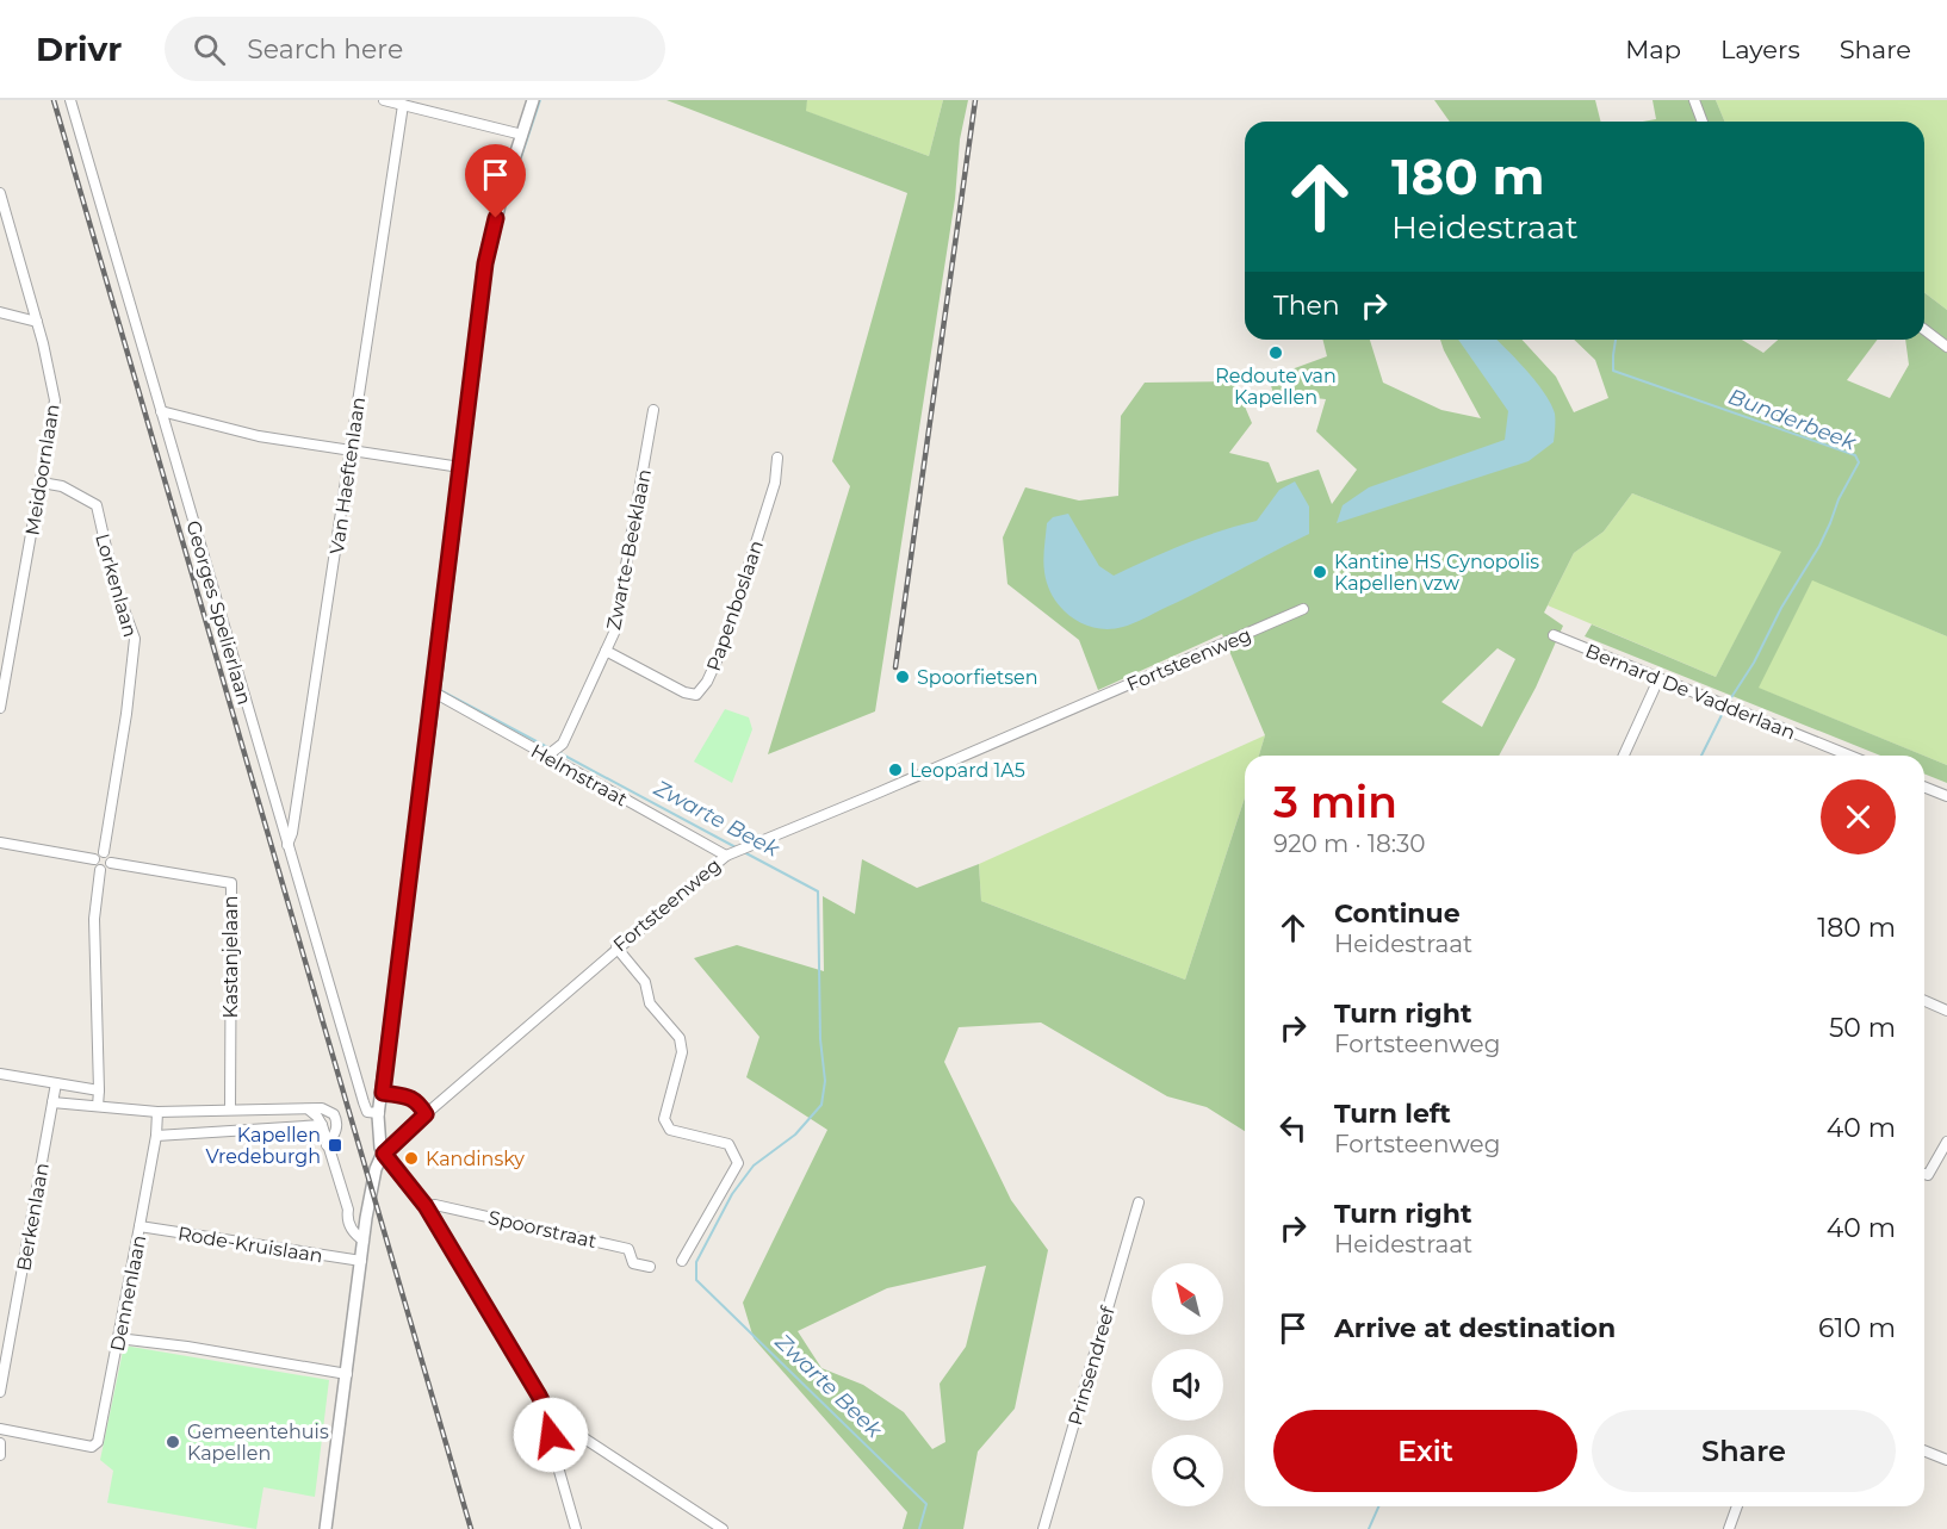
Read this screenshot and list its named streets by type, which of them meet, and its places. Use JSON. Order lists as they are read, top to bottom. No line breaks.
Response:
{"streets":{"street":["Meidoornlaan","Van Haeftenlaan","Zwarte-Beeklaan","Lorkenlaan","Papenboslaan","Georges Spelierlaan","Fortsteenweg","Bernard De Vadderlaan","Helmstraat","Kastanjelaan","Berkenlaan","Spoorstraat","Rode-Kruislaan","Dennenlaan","Prinsendreef"]},"crossings":[["Meidoornlaan","Lorkenlaan"],["Van Haeftenlaan","Georges Spelierlaan"],["Zwarte-Beeklaan","Papenboslaan"],["Zwarte-Beeklaan","Helmstraat"],["Lorkenlaan","Kastanjelaan"],["Fortsteenweg","Helmstraat"],["Rode-Kruislaan","Dennenlaan"]],"water":["Bunderbeek","Zwarte Beek"],"places":{"other":["Redoute van Kapellen","Kantine HS Cynopolis Kapellen vzw","Spoorfietsen","Leopard 1A5","Kandinsky","Gemeentehuis Kapellen"],"transit":["Kapellen Vredeburgh"]},"north":"top left","page":{"header":"Drivr","search":"Search here","nav":["Map","Layers","Share"],"turn":["180 m","Heidestraat"],"then":"Then","heading":["3 min","920 m · 18:30"],"list":[{"name":"Continue","note":"Heidestraat","value":"180 m"},{"name":"Turn right","note":"Fortsteenweg","value":"50 m"},{"name":"Turn left","note":"Fortsteenweg","value":"40 m"},{"name":"Turn right","note":"Heidestraat","value":"40 m"},{"name":"Arrive at destination","value":"610 m"}],"buttons":["Exit","Share"]}}
